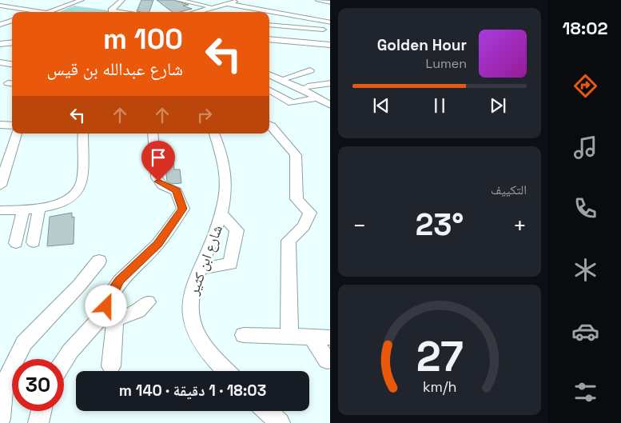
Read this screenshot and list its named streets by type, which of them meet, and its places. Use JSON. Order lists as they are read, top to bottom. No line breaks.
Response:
{"streets":{"street":["شارع ابن كثير"]},"page":{"tabs":"18:02","turn":["100 m","شارع عبدالله بن قيس"],"song":["Golden Hour","Lumen"],"tile":"التكييف","heat":["−","23°","+"],"limit":"30","trip":"18:03 · 1 دقيقة · 140 m","gauge":["27","km/h"]}}
